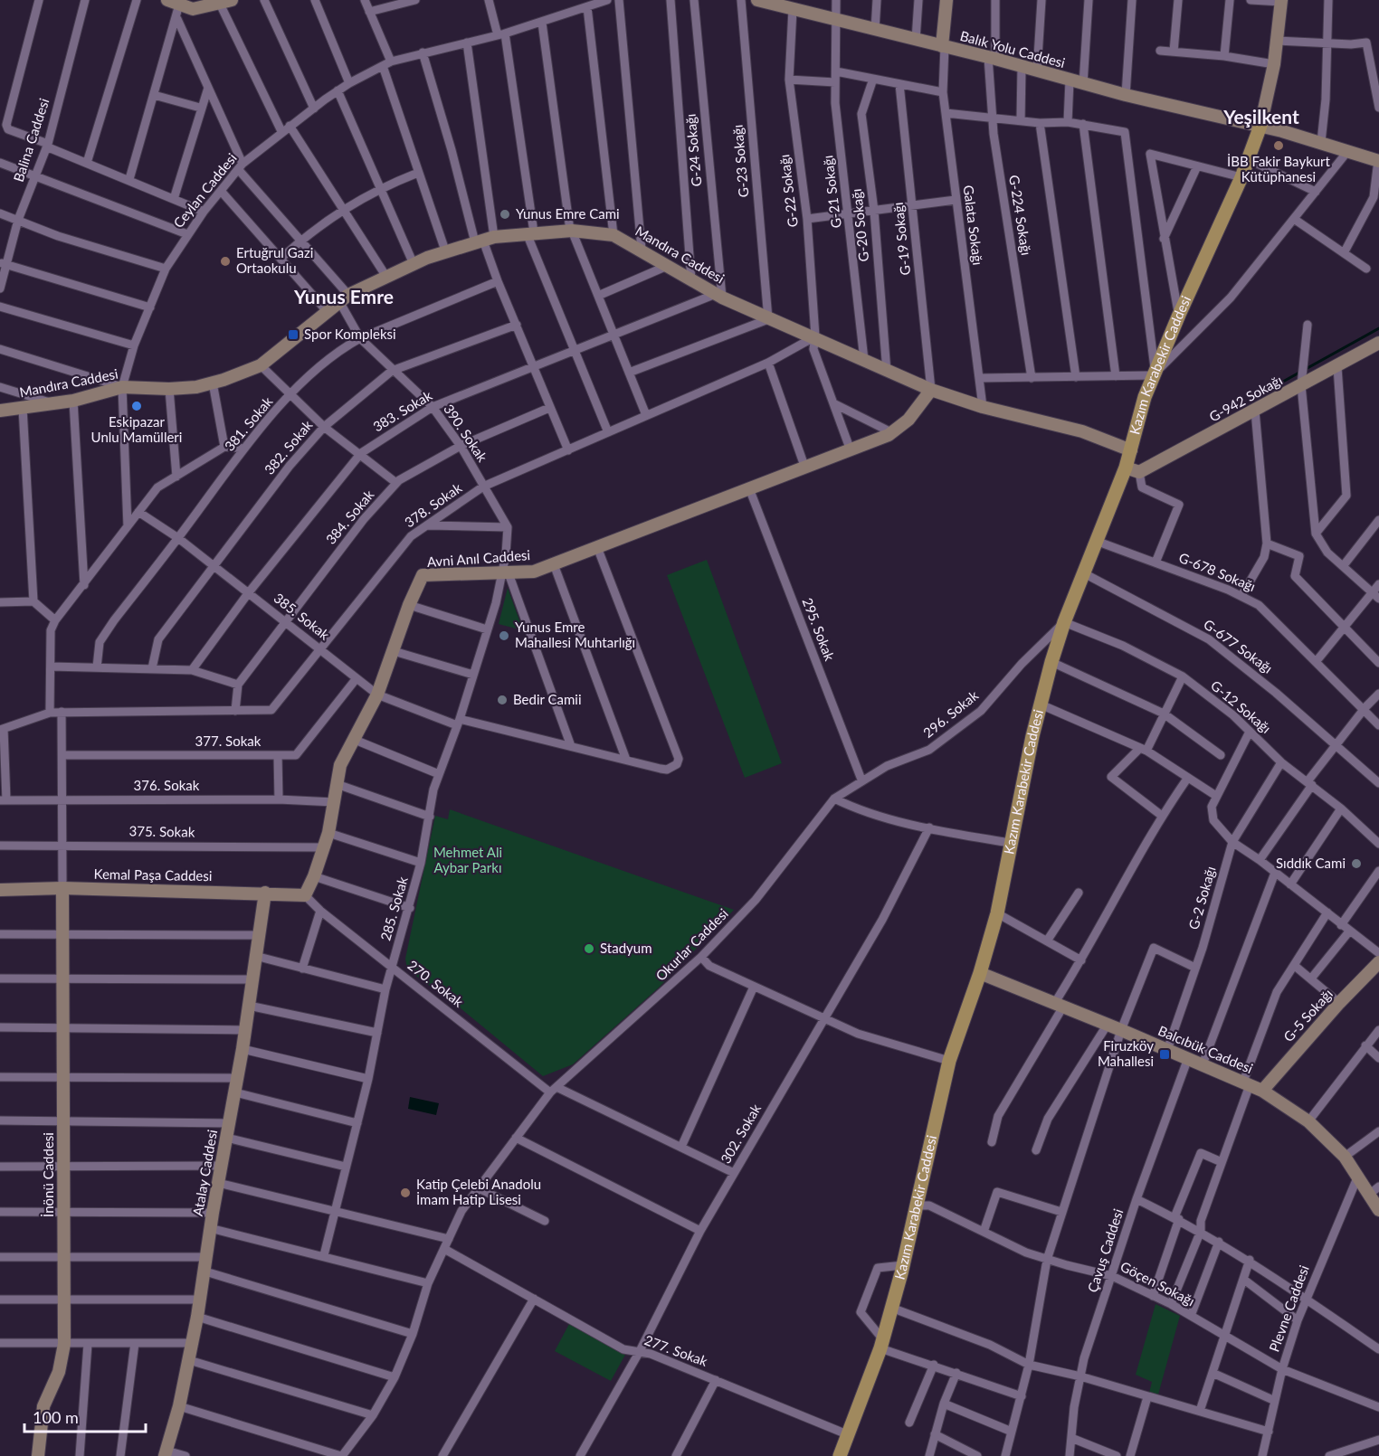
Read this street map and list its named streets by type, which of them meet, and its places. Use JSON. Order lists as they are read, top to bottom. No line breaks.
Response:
{"streets":{"main road":["Kazım Karabekir Caddesi"],"street":["Balık Yolu Caddesi","Balina Caddesi","G-24 Sokağı","G-23 Sokağı","Ceylan Caddesi","G-22 Sokağı","G-21 Sokağı","G-224 Sokağı","G-20 Sokağı","Galata Sokağı","G-19 Sokağı","Mandıra Caddesi","G-942 Sokağı","383. Sokak","381. Sokak","390. Sokak","382. Sokak","378. Sokak","384. Sokak","Avni Anıl Caddesi","G-678 Sokağı","385. Sokak","295. Sokak","G-677 Sokağı","G-12 Sokağı","296. Sokak","377. Sokak","376. Sokak","375. Sokak","Kemal Paşa Caddesi","G-2 Sokağı","285. Sokak","Okurlar Caddesi","270. Sokak","G-5 Sokağı","Balcıbük Caddesi","302. Sokak","Atalay Caddesi","İnönü Caddesi","Çavuş Caddesi","Göçen Sokağı","Plevne Caddesi","277. Sokak"]},"crossings":[["Balık Yolu Caddesi","G-22 Sokağı"],["Balık Yolu Caddesi","G-21 Sokağı"],["Balık Yolu Caddesi","G-224 Sokağı"],["Balık Yolu Caddesi","Galata Sokağı"],["Balık Yolu Caddesi","Kazım Karabekir Caddesi"],["G-24 Sokağı","Mandıra Caddesi"],["G-24 Sokağı","383. Sokak"],["G-23 Sokağı","Mandıra Caddesi"],["Ceylan Caddesi","Mandıra Caddesi"],["Ceylan Caddesi","390. Sokak"],["G-22 Sokağı","Mandıra Caddesi"],["G-22 Sokağı","378. Sokak"],["G-22 Sokağı","Avni Anıl Caddesi"],["G-21 Sokağı","Mandıra Caddesi"],["G-20 Sokağı","Mandıra Caddesi"],["Galata Sokağı","Mandıra Caddesi"],["G-19 Sokağı","Mandıra Caddesi"],["G-19 Sokağı","Avni Anıl Caddesi"],["Mandıra Caddesi","Kazım Karabekir Caddesi"],["Mandıra Caddesi","383. Sokak"],["Mandıra Caddesi","390. Sokak"],["Mandıra Caddesi","378. Sokak"],["Mandıra Caddesi","Avni Anıl Caddesi"],["Kazım Karabekir Caddesi","G-678 Sokağı"],["Kazım Karabekir Caddesi","G-677 Sokağı"],["Kazım Karabekir Caddesi","G-12 Sokağı"],["Kazım Karabekir Caddesi","296. Sokak"],["Kazım Karabekir Caddesi","Balcıbük Caddesi"],["Kazım Karabekir Caddesi","Göçen Sokağı"],["Kazım Karabekir Caddesi","277. Sokak"],["383. Sokak","390. Sokak"],["383. Sokak","385. Sokak"],["381. Sokak","390. Sokak"],["381. Sokak","385. Sokak"],["390. Sokak","382. Sokak"],["390. Sokak","378. Sokak"],["390. Sokak","384. Sokak"],["382. Sokak","385. Sokak"],["378. Sokak","385. Sokak"],["384. Sokak","385. Sokak"],["Avni Anıl Caddesi","385. Sokak"],["Avni Anıl Caddesi","295. Sokak"],["Avni Anıl Caddesi","376. Sokak"],["Avni Anıl Caddesi","375. Sokak"],["Avni Anıl Caddesi","Kemal Paşa Caddesi"],["Avni Anıl Caddesi","285. Sokak"],["Avni Anıl Caddesi","270. Sokak"],["385. Sokak","377. Sokak"],["385. Sokak","285. Sokak"],["295. Sokak","296. Sokak"],["G-12 Sokağı","296. Sokak"],["G-12 Sokağı","G-2 Sokağı"],["296. Sokak","Okurlar Caddesi"],["Kemal Paşa Caddesi","270. Sokak"],["Kemal Paşa Caddesi","Atalay Caddesi"],["Kemal Paşa Caddesi","İnönü Caddesi"],["G-2 Sokağı","Balcıbük Caddesi"],["285. Sokak","270. Sokak"],["Okurlar Caddesi","270. Sokak"],["Okurlar Caddesi","277. Sokak"],["270. Sokak","302. Sokak"],["G-5 Sokağı","Balcıbük Caddesi"],["Balcıbük Caddesi","Çavuş Caddesi"],["Balcıbük Caddesi","Plevne Caddesi"],["302. Sokak","277. Sokak"],["Çavuş Caddesi","Göçen Sokağı"],["Göçen Sokağı","Plevne Caddesi"]],"districts":["Yeşilkent","Yunus Emre"],"parks":["Mehmet Ali Aybar Parkı"],"places":{"other":["İBB Fakir Baykurt Kütüphanesi","Yunus Emre Cami","Ertuğrul Gazi Ortaokulu","Eskipazar Unlu Mamülleri","Yunus Emre Mahallesi Muhtarlığı","Bedir Camii","Sıddık Cami","Stadyum","Katip Çelebi Anadolu İmam Hatip Lisesi"],"transit":["Spor Kompleksi","Firuzköy Mahallesi"]},"scale_bar":"100 m"}
